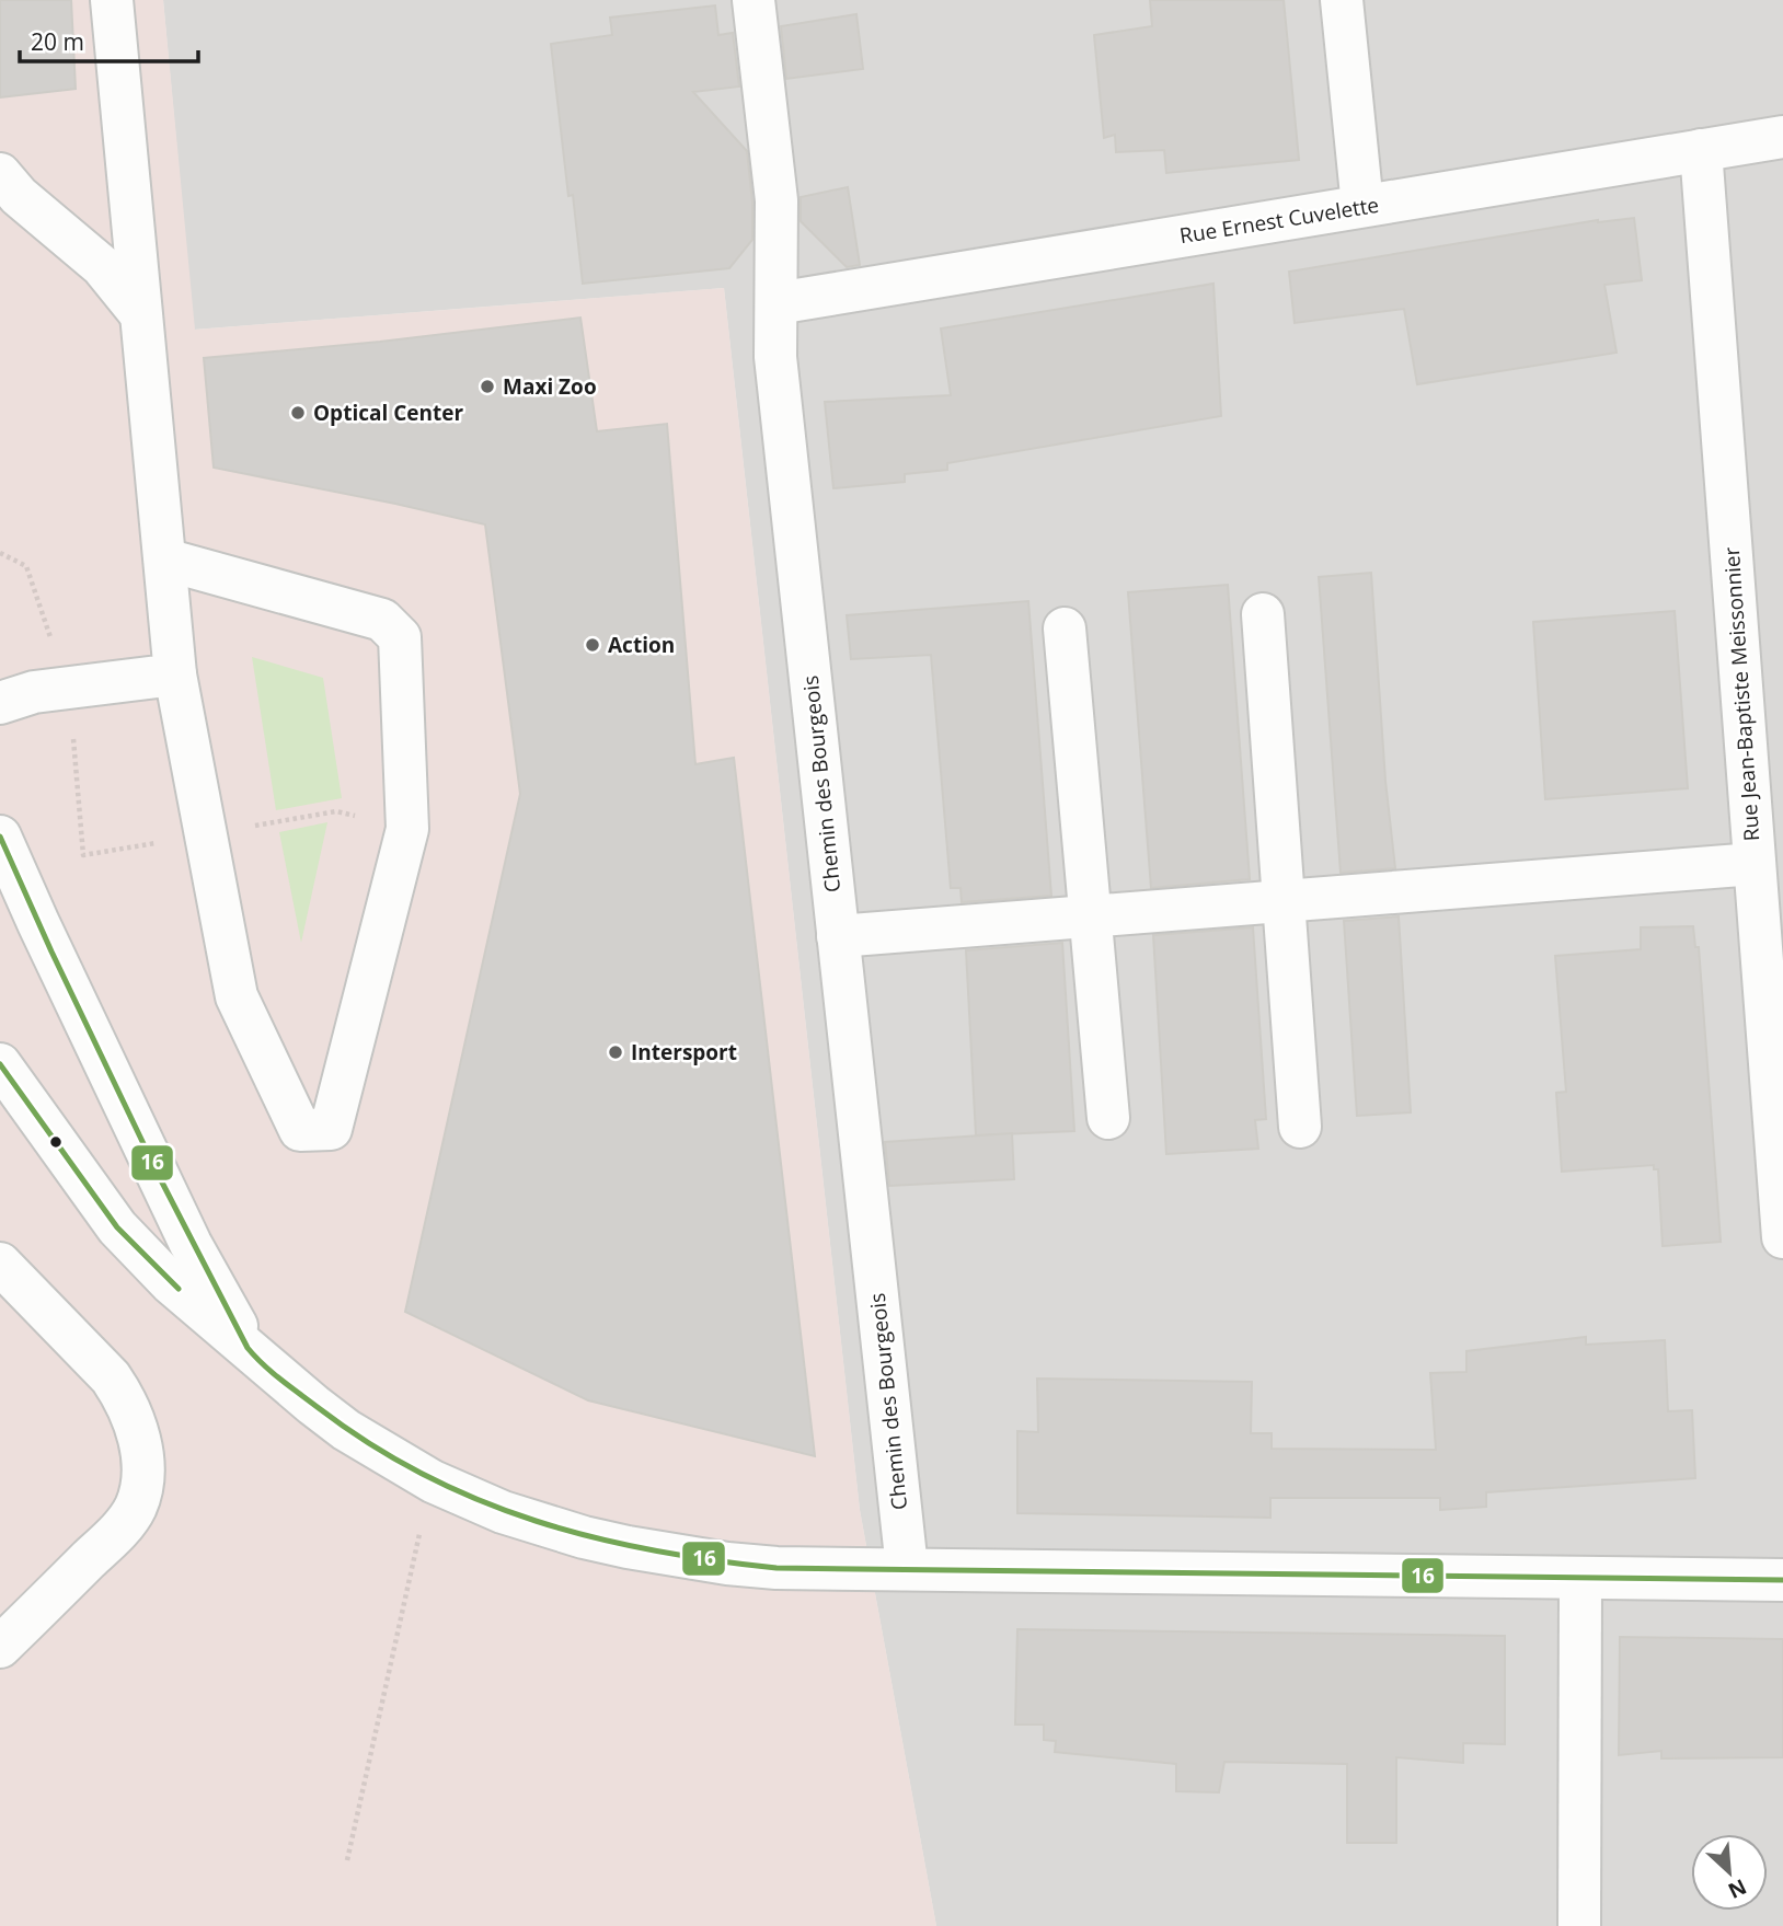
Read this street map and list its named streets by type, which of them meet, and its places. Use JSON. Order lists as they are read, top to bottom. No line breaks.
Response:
{"streets":{"street":["Rue Ernest Cuvelette","Rue Jean-Baptiste Meissonnier","Chemin des Bourgeois"]},"crossings":[["Rue Ernest Cuvelette","Rue Jean-Baptiste Meissonnier"],["Rue Ernest Cuvelette","Chemin des Bourgeois"]],"places":["Maxi Zoo","Optical Center","Action","Intersport"],"lines":["transit line 16"],"scale_bar":"20 m","north":"bottom right"}
